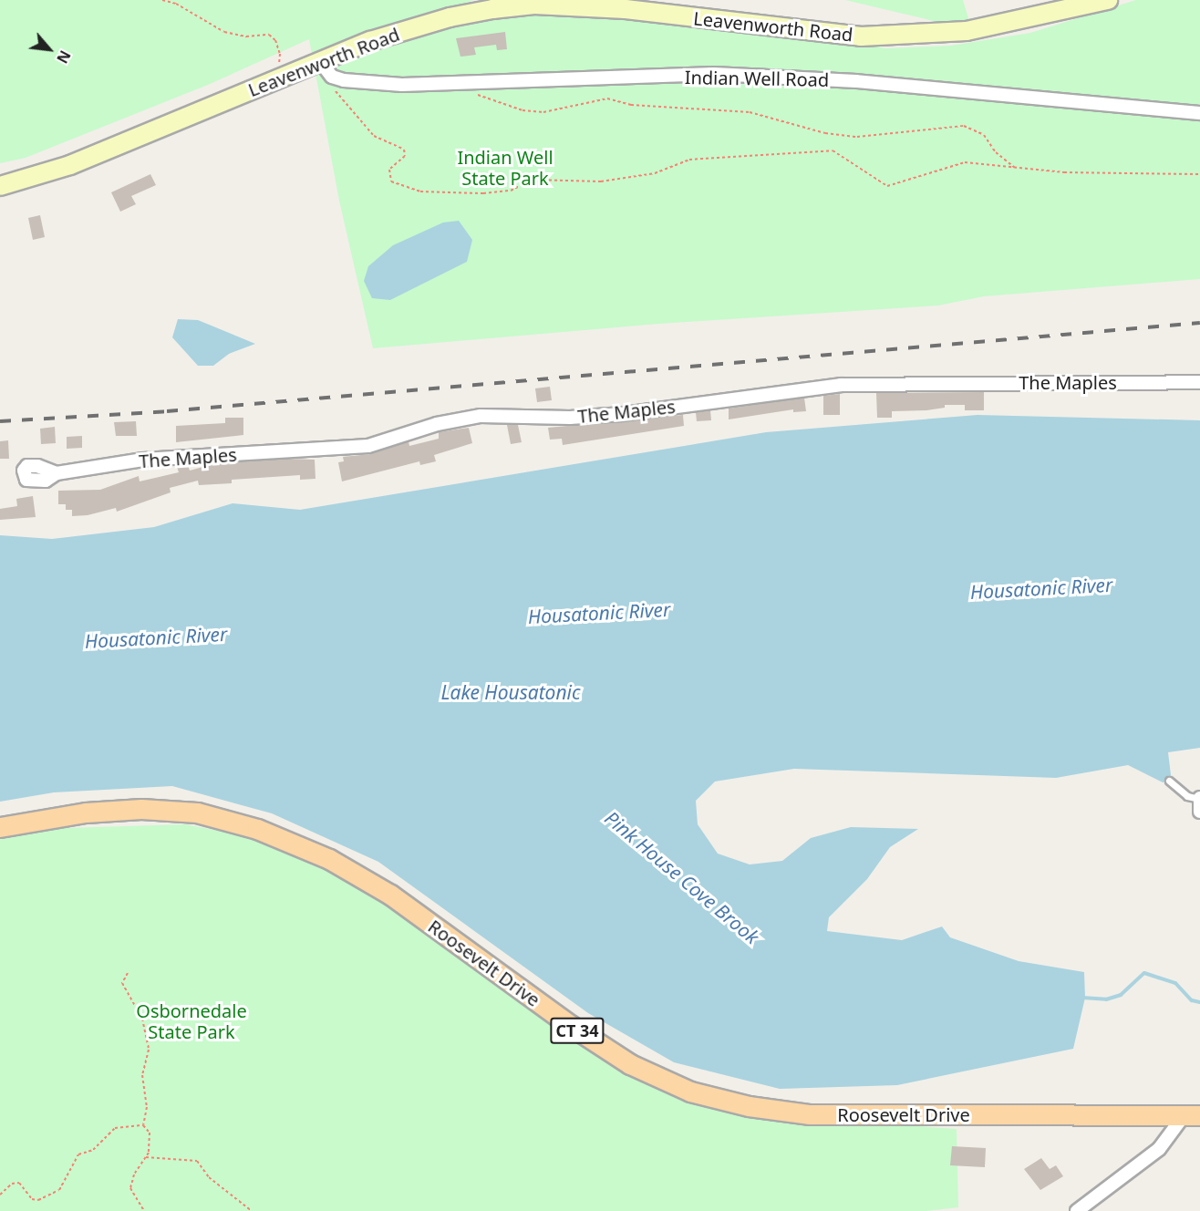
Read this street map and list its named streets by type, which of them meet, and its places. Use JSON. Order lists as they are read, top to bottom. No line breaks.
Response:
{"streets":{"main road":["Leavenworth Road","Roosevelt Drive","CT 34"],"street":["Indian Well Road","The Maples"]},"crossings":[["Leavenworth Road","Indian Well Road"]],"water":["Housatonic River","Lake Housatonic","Pink House Cove Brook"],"parks":["Indian Well State Park","Osbornedale State Park"],"north":"bottom right"}
